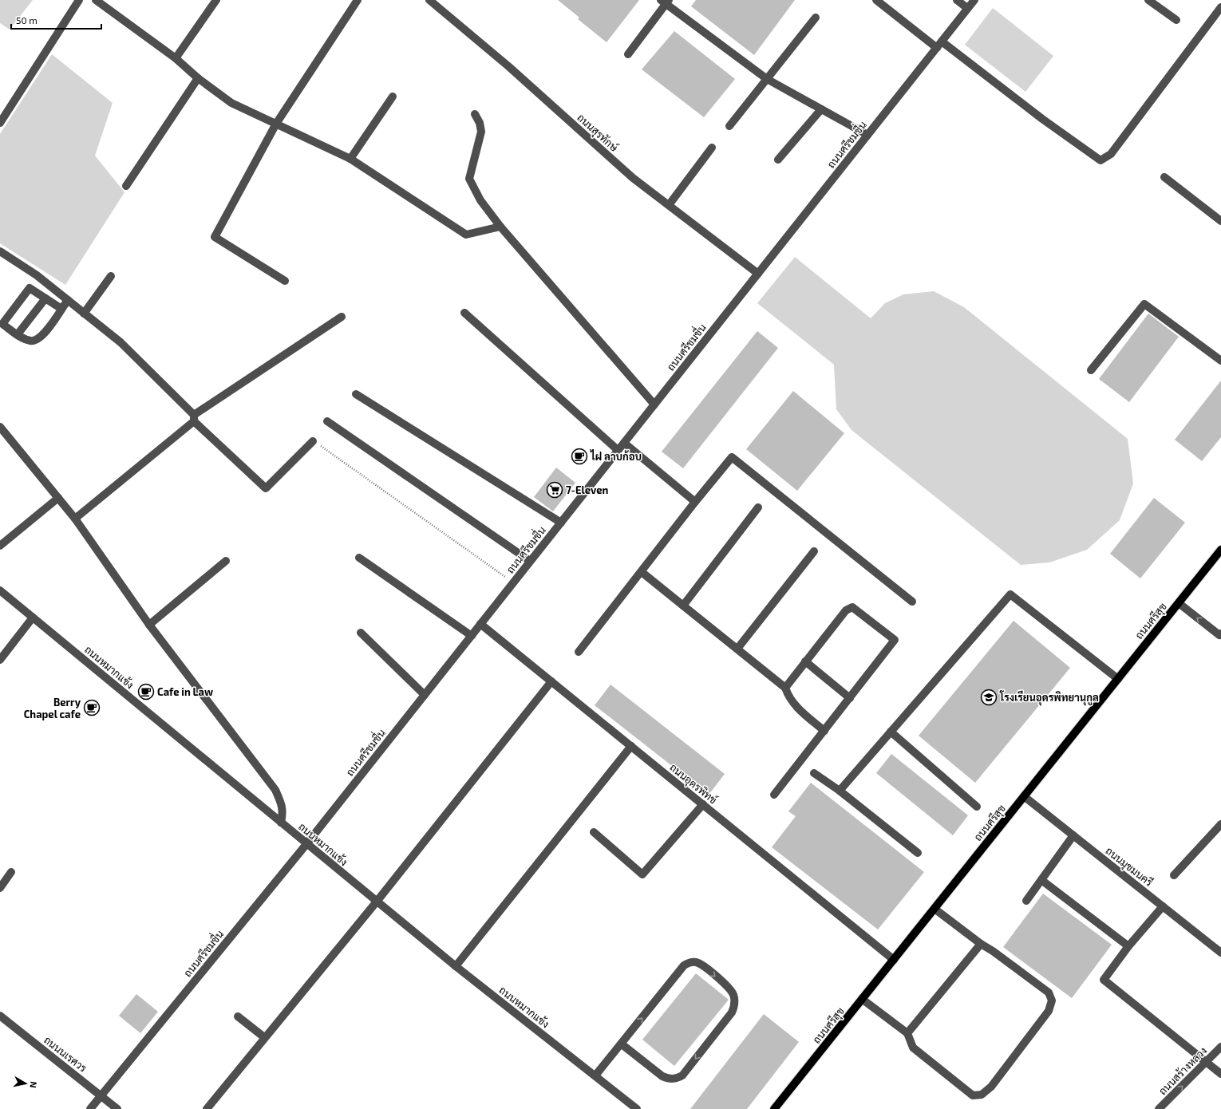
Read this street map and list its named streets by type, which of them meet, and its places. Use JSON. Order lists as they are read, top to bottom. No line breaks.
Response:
{"streets":{"main road":["ถนนศรีสุข"],"street":["ถนนสุรทักษ์","ถนนศรีชมชื่น","ถนนหมากแข้ง","ถนนอุดรพิทข์","ถนนมุขมนครี","ถนนนเรศวร","ถนนสร้างหลวง"]},"crossings":[["ถนนสุรทักษ์","ถนนศรีชมชื่น"],["ถนนศรีชมชื่น","ถนนหมากแข้ง"],["ถนนศรีชมชื่น","ถนนอุดรพิทข์"],["ถนนศรีชมชื่น","ถนนนเรศวร"],["ถนนศรีสุข","ถนนอุดรพิทข์"],["ถนนศรีสุข","ถนนมุขมนครี"]],"one_way":["ถนนสร้างหลวง"],"places":{"cafe":["ไฝ ลาบก้อบ","Cafe in Law","Berry Chapel cafe"],"supermarket":["7-Eleven"],"school or university":["โรงเรียนอุดรพิทยานุกูล"]},"scale_bar":"50 m","north":"right"}
